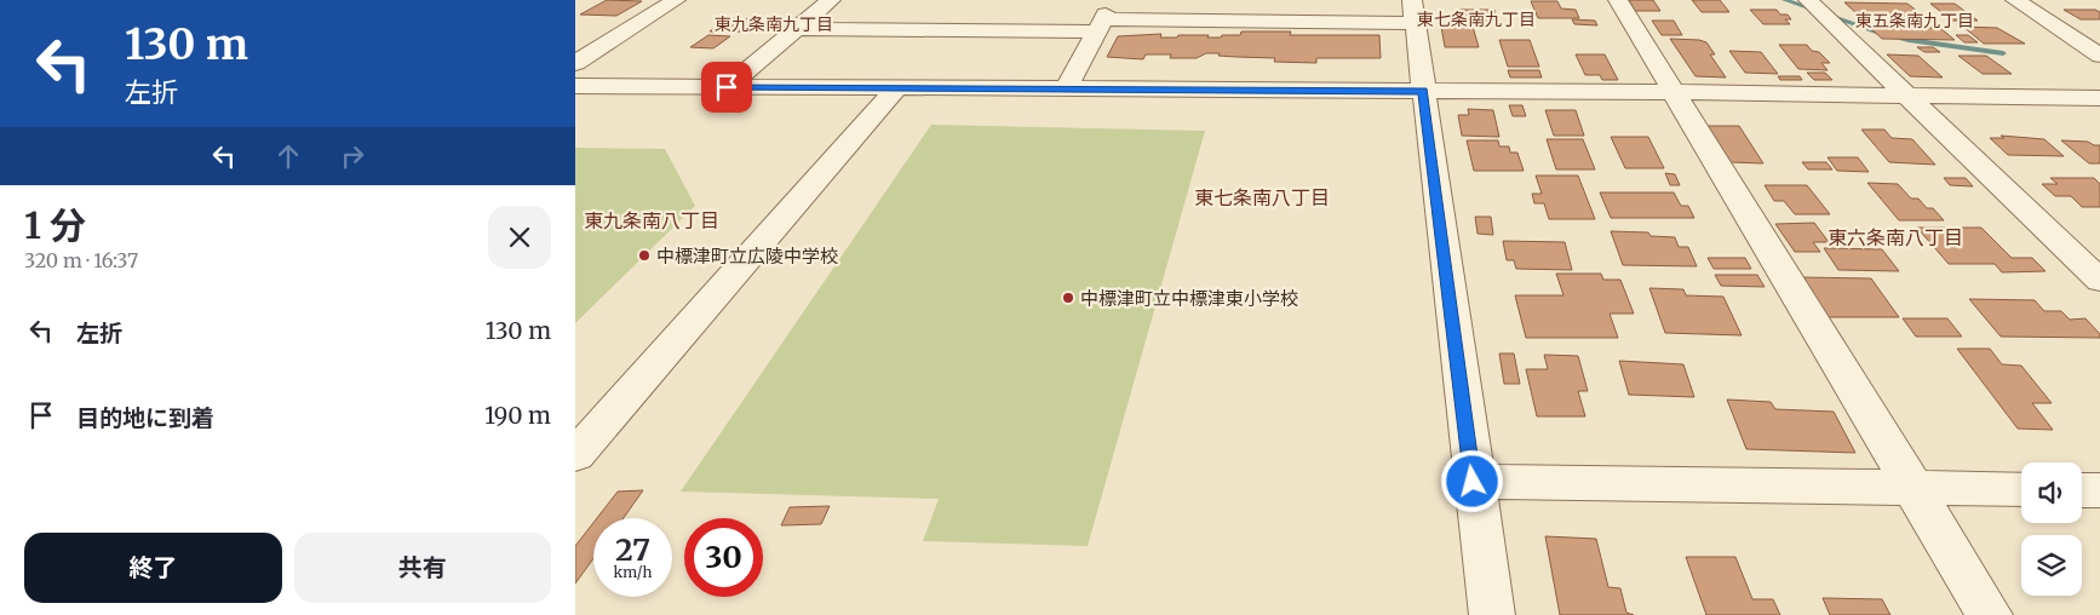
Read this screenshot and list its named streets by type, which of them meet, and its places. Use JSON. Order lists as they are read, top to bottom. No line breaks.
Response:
{"districts":["東七条南九丁目","東五条南九丁目","東九条南九丁目","東七条南八丁目","東九条南八丁目","東六条南八丁目"],"places":["中標津町立広陵中学校","中標津町立中標津東小学校"],"page":{"turn":["130 m","左折"],"heading":["1 分","320 m · 16:37"],"list":[{"name":"左折","value":"130 m"},{"name":"目的地に到着","value":"190 m"}],"speed":"27 km/h","limit":"30","buttons":["終了","共有"]}}
